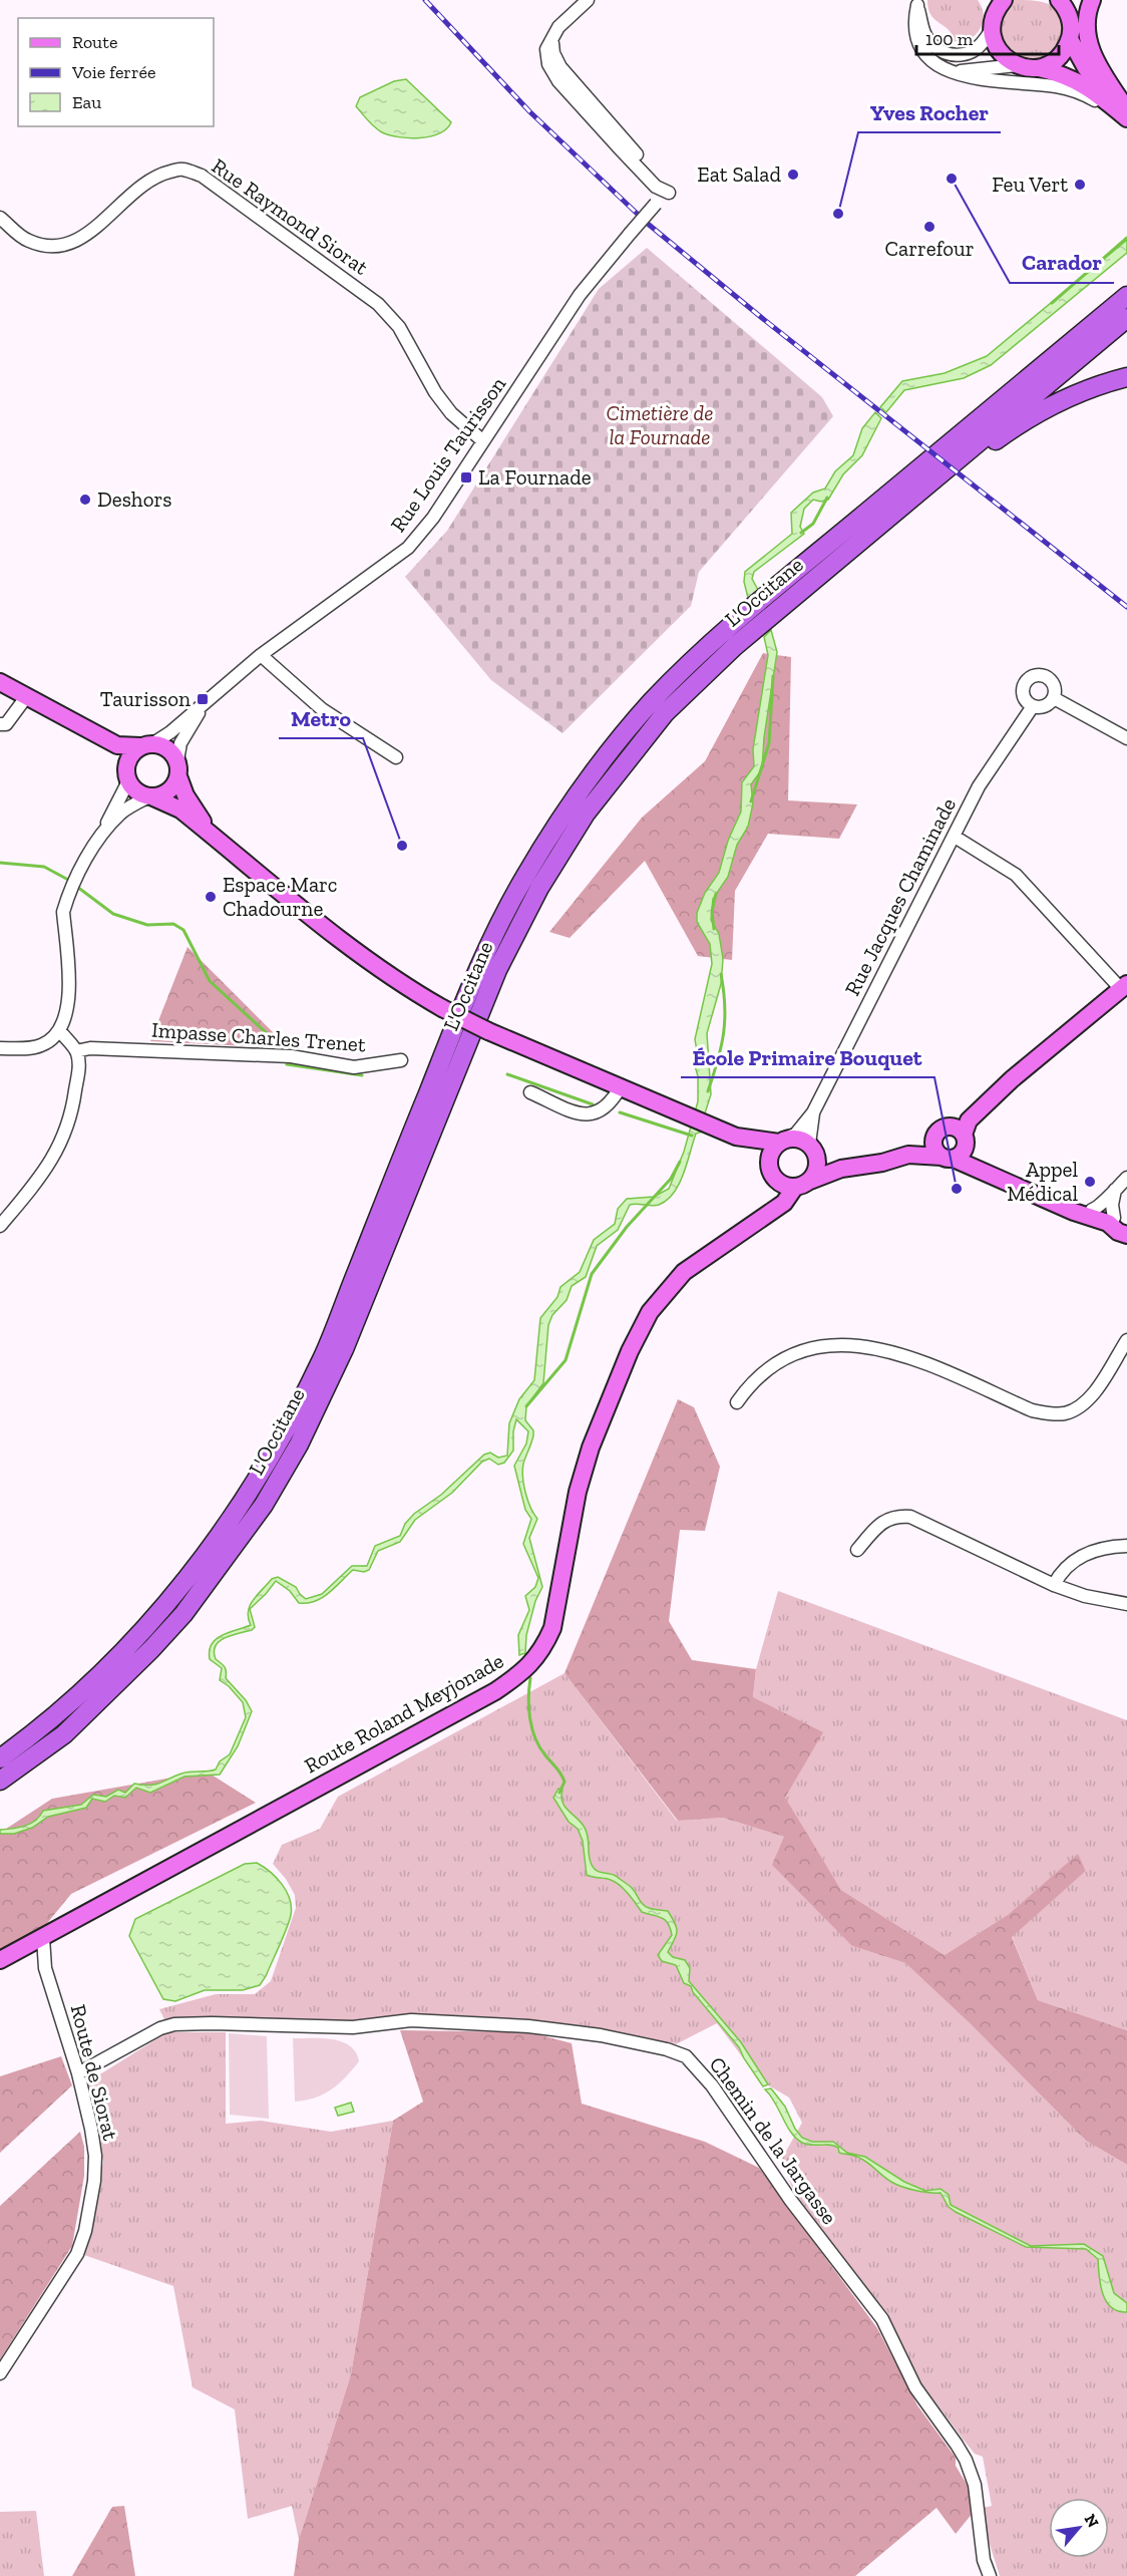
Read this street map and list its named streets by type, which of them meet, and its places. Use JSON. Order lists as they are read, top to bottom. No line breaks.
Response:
{"streets":{"highway":["L'Occitane"],"main road":["Route Roland Meyjonade"],"street":["Rue Raymond Siorat","Rue Louis Taurisson","Rue Jacques Chaminade","Impasse Charles Trenet","Route de Siorat","Chemin de la Jargasse"]},"crossings":[["Rue Raymond Siorat","Rue Louis Taurisson"],["Rue Jacques Chaminade","Route Roland Meyjonade"],["Route Roland Meyjonade","Route de Siorat"],["Route de Siorat","Chemin de la Jargasse"]],"parks":["Cimetière de la Fournade"],"places":{"other":["Eat Salad","Carador","Feu Vert","Yves Rocher","Carrefour","Deshors","Metro","Espace Marc Chadourne","Appel Médical","École Primaire Bouquet"],"transit":["La Fournade","Taurisson"]},"legend":["Route","Voie ferrée","Eau"],"scale_bar":"100 m","north":"top right"}
